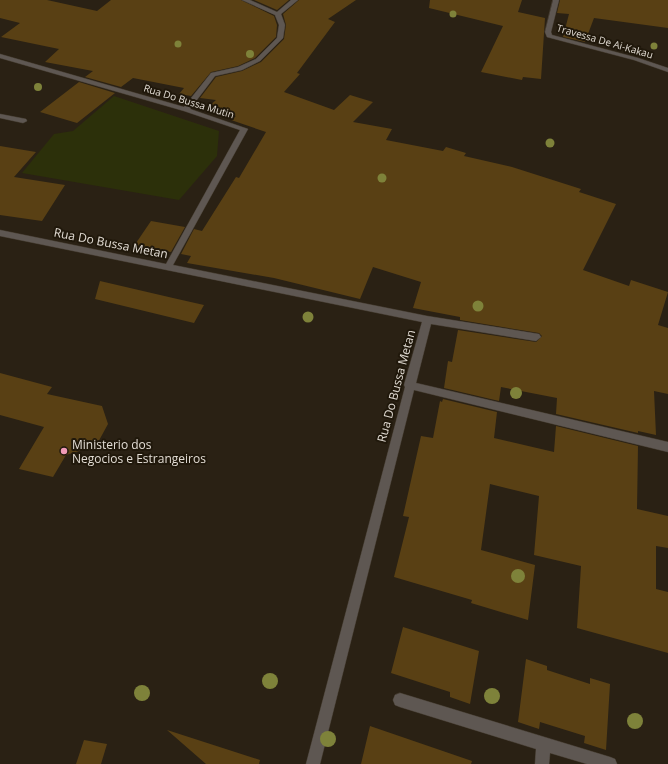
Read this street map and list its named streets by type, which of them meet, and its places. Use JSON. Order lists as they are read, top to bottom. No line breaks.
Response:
{"streets":{"street":["Travessa De Ai-Kakau","Rua Do Bussa Mutin","Rua Do Bussa Metan"]},"crossings":[["Rua Do Bussa Mutin","Rua Do Bussa Metan"]],"places":["Ministerio dos Negocios e Estrangeiros"]}
